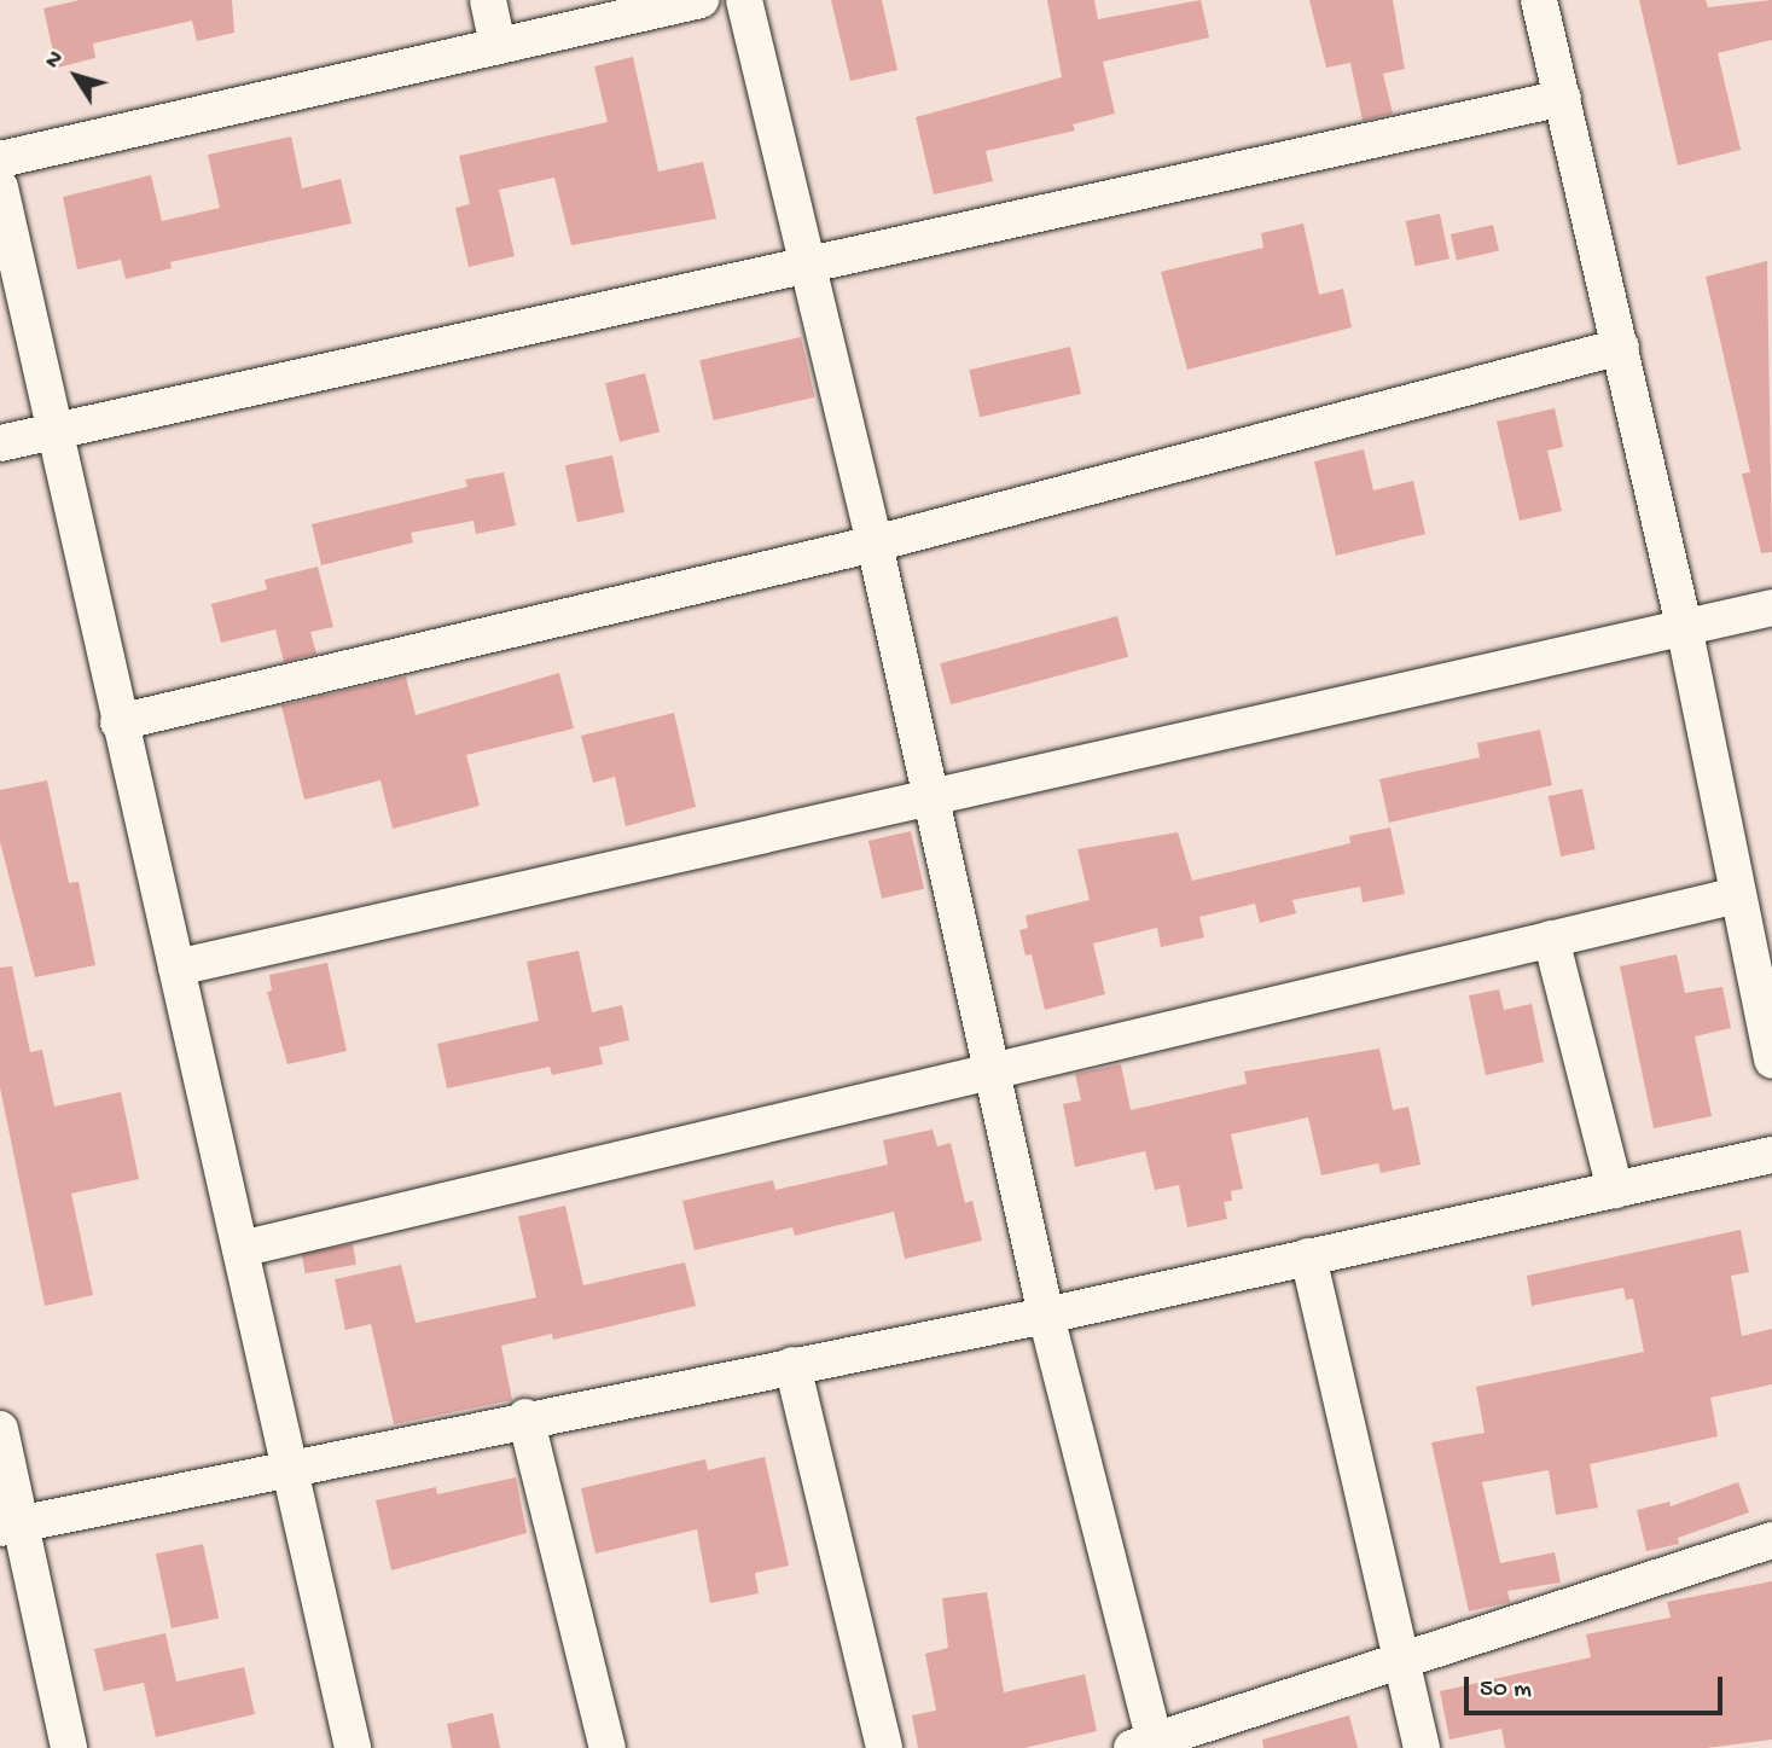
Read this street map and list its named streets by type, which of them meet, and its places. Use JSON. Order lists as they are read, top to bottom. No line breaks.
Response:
{"scale_bar":"50 m","north":"top left"}
